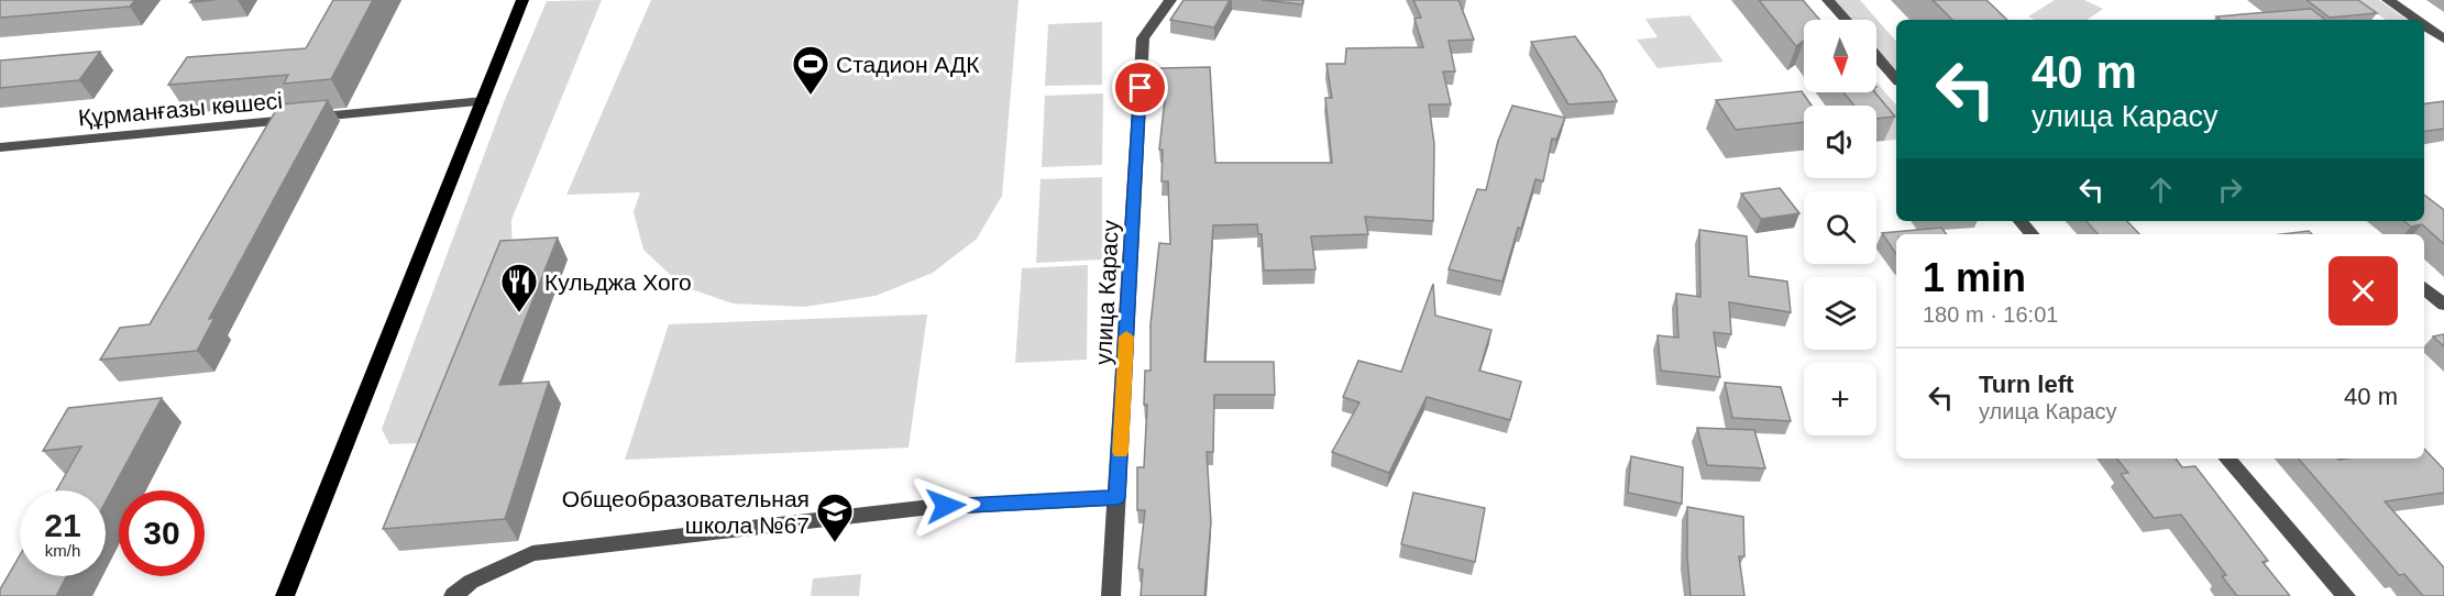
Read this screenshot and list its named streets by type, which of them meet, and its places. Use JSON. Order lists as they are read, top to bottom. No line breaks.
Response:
{"streets":{"street":["Құрманғазы көшесі","улица Карасу"]},"places":{"sports":["Стадион АДК"],"restaurant":["Кульджа Хого"],"school or university":["Общеобразовательная школа №67"]},"north":"bottom","page":{"map_buttons":"+","turn":["40 m","улица Карасу"],"heading":["1 min","180 m · 16:01"],"list":[{"name":"Turn left","note":"улица Карасу","value":"40 m"}],"speed":"21 km/h","limit":"30"}}
